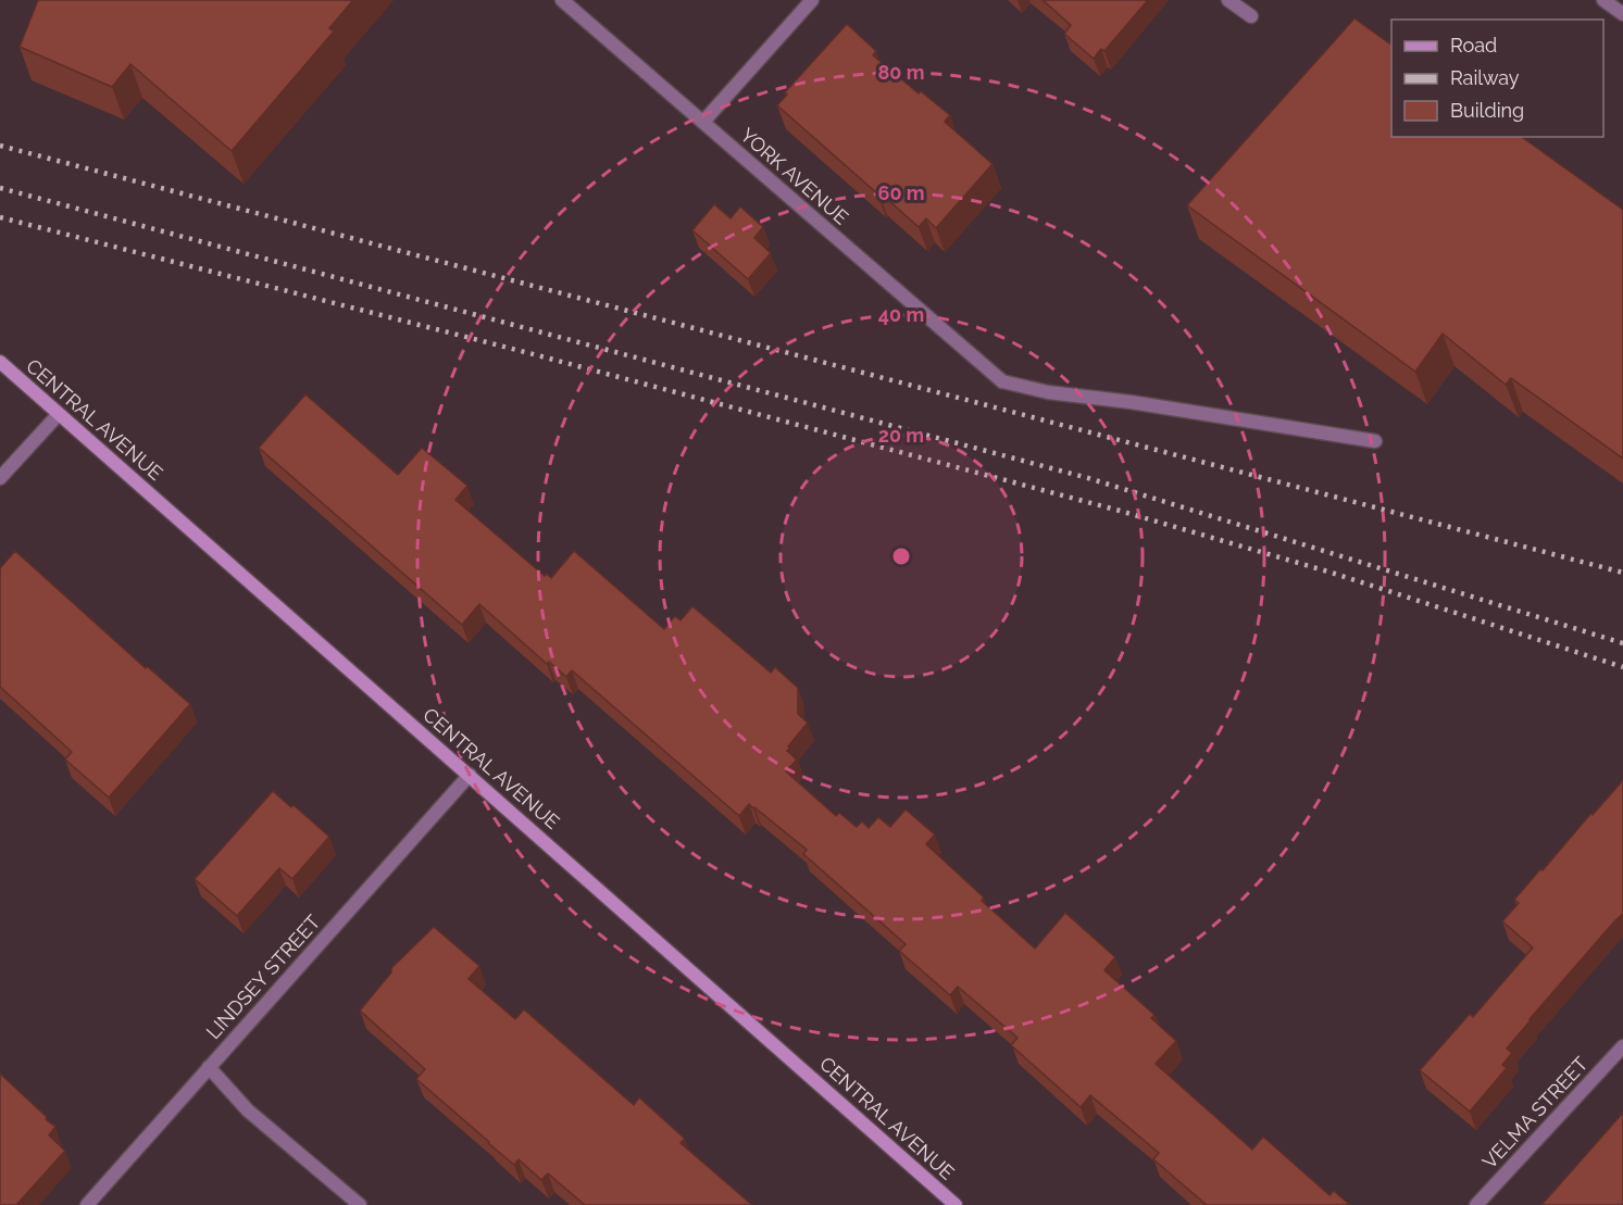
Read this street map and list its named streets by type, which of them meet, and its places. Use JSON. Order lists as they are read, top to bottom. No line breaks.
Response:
{"streets":{"main road":["CENTRAL AVENUE"],"street":["YORK AVENUE","LINDSEY STREET","VELMA STREET"]},"crossings":[["CENTRAL AVENUE","LINDSEY STREET"]],"legend":["Road","Railway","Building"],"rings":["80 m","60 m","40 m","20 m"]}
